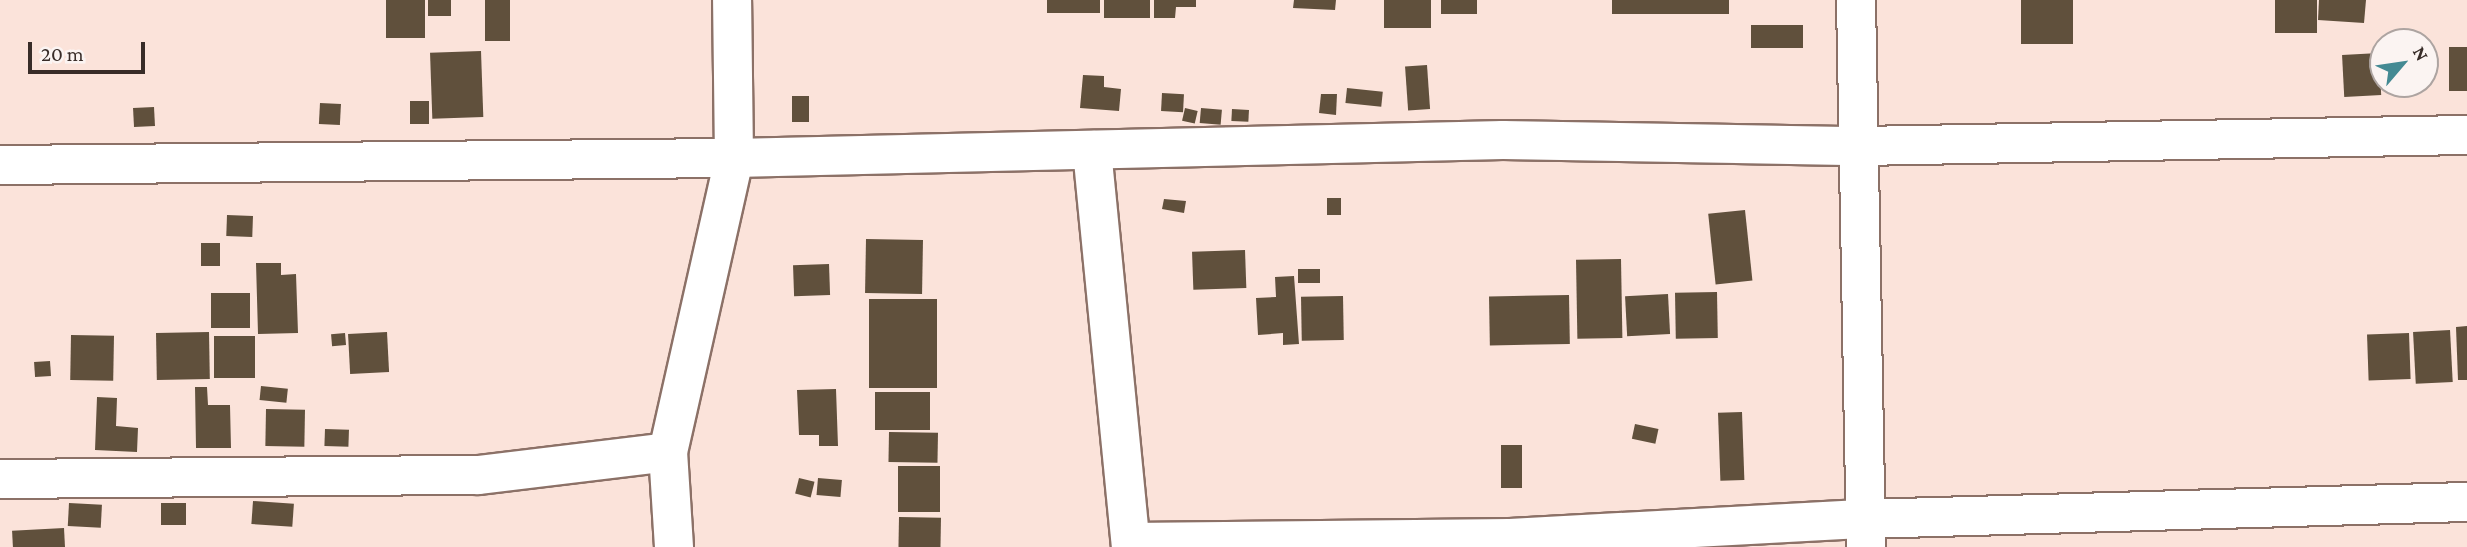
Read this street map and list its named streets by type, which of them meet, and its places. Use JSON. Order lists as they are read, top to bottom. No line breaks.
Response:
{"scale_bar":"20 m","north":"top right"}
